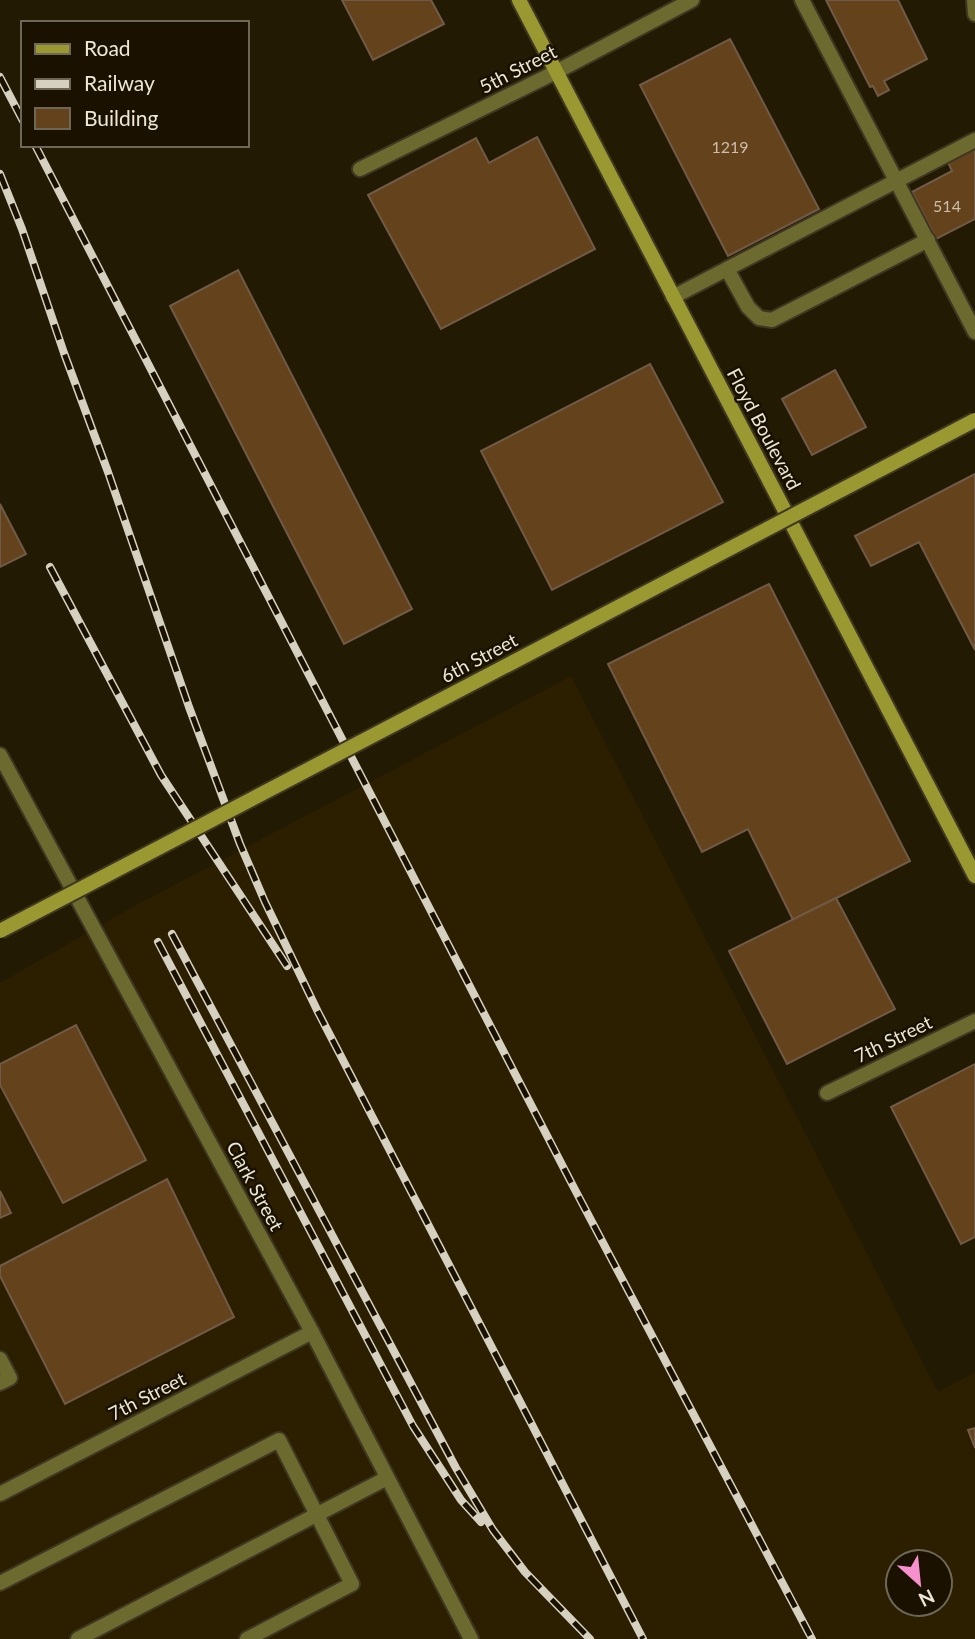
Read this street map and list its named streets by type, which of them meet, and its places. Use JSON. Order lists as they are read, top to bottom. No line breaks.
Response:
{"streets":{"main road":["Floyd Boulevard","6th Street"],"street":["5th Street","7th Street","Clark Street"]},"crossings":[["5th Street","Floyd Boulevard"],["7th Street","Clark Street"]],"house_numbers":["1219","514"],"legend":["Road","Railway","Building"],"north":"bottom right"}
